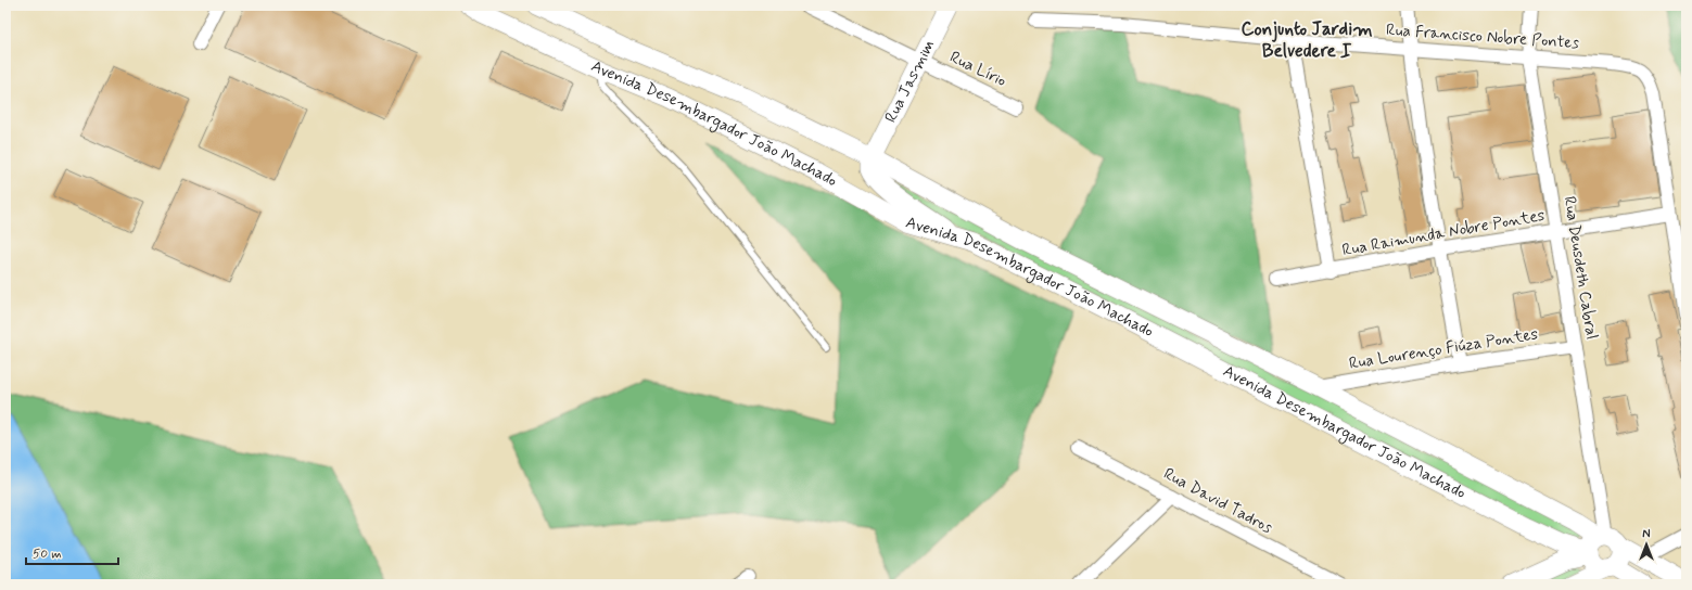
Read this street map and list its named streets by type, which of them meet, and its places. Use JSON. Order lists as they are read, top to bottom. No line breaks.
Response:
{"streets":{"street":["Rua Francisco Nobre Pontes","Rua Lírio","Rua Jasmim","Avenida Desembargador João Machado","Rua Raimunda Nobre Pontes","Rua Deusdeth Cabral","Rua Lourenço Fiúza Pontes","Rua David Tadros"]},"crossings":[["Rua Francisco Nobre Pontes","Rua Raimunda Nobre Pontes"],["Rua Francisco Nobre Pontes","Rua Deusdeth Cabral"],["Rua Lírio","Rua Jasmim"],["Rua Jasmim","Avenida Desembargador João Machado"],["Avenida Desembargador João Machado","Rua Deusdeth Cabral"],["Avenida Desembargador João Machado","Rua Lourenço Fiúza Pontes"],["Rua Raimunda Nobre Pontes","Rua Deusdeth Cabral"],["Rua Deusdeth Cabral","Rua Lourenço Fiúza Pontes"]],"districts":["Conjunto Jardim Belvedere I"],"scale_bar":"50 m","north":"top"}
